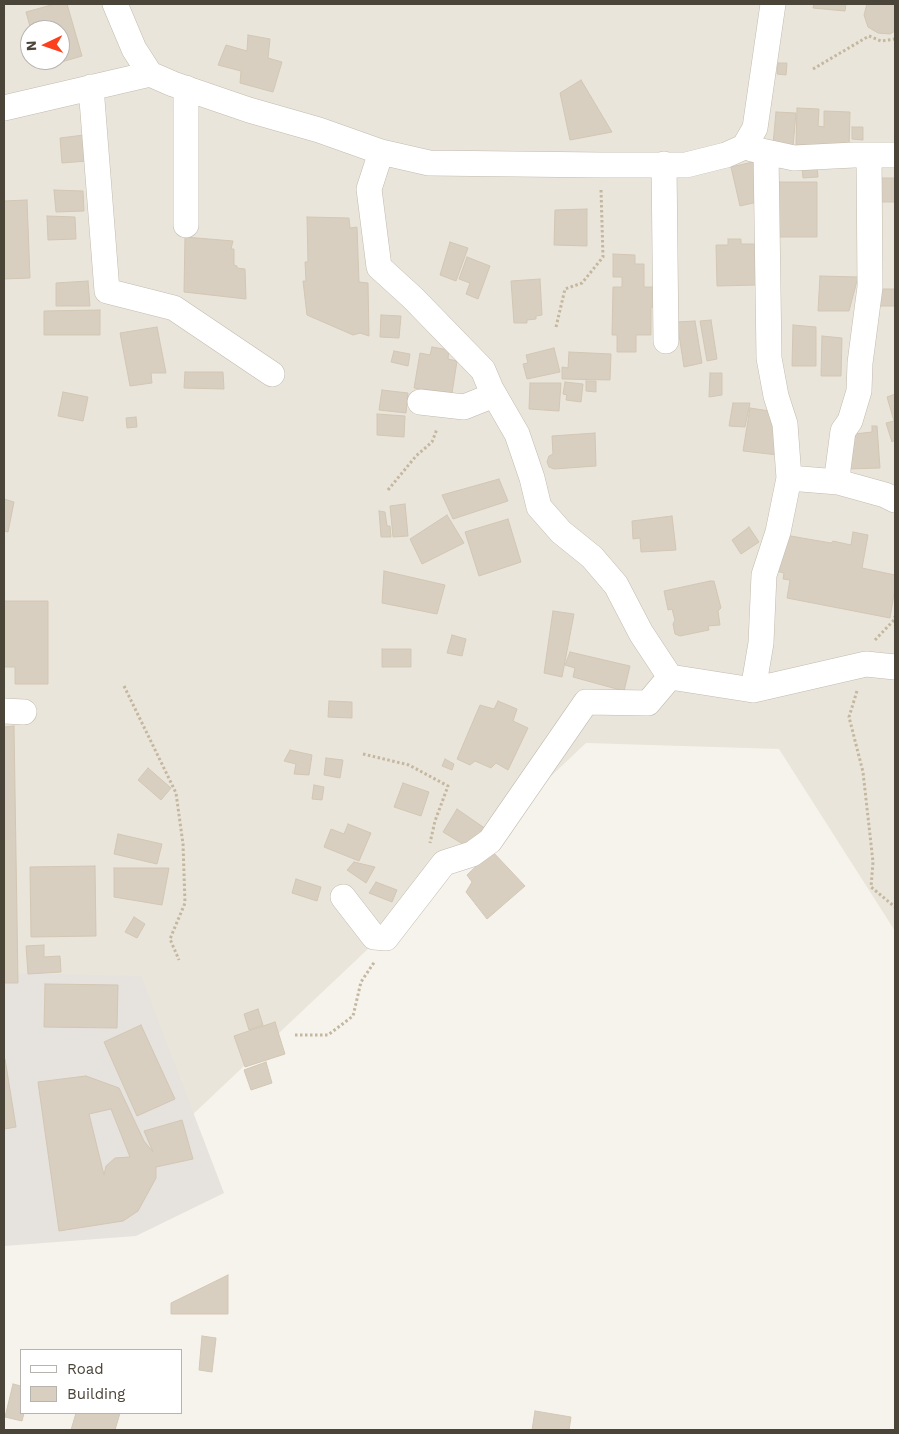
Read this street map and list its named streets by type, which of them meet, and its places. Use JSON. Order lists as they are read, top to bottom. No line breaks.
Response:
{"legend":["Road","Building"],"north":"left"}
